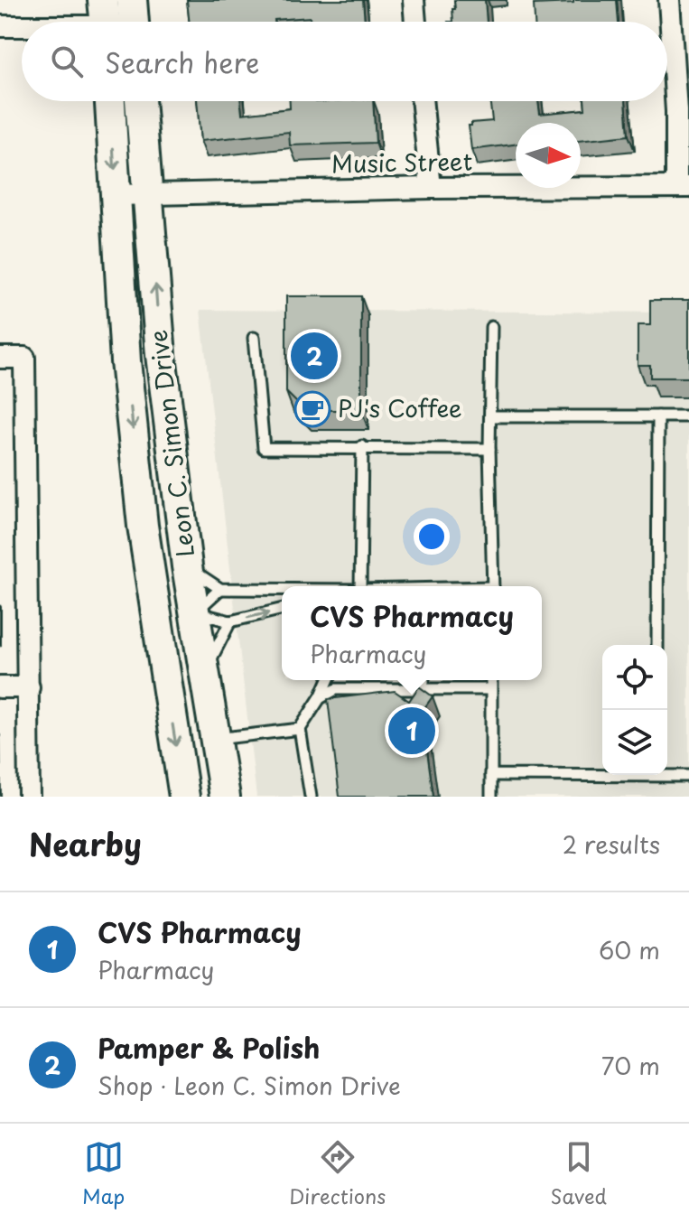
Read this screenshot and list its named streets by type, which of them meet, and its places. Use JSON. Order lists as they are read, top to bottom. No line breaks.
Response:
{"streets":{"main road":["Leon C. Simon Drive"],"street":["Music Street"]},"crossings":[["Music Street","Leon C. Simon Drive"]],"places":{"cafe":["PJ's Coffee"]},"north":"right","page":{"search":"Search here","pins":["2","1"],"popup":["CVS Pharmacy","Pharmacy"],"heading":["Nearby","2 results"],"list":[{"mark":"1","name":"CVS Pharmacy","note":"Pharmacy","value":"60 m"},{"mark":"2","name":"Pamper & Polish","note":"Shop · Leon C. Simon Drive","value":"70 m"}],"nav":["Map","Directions","Saved"]}}
